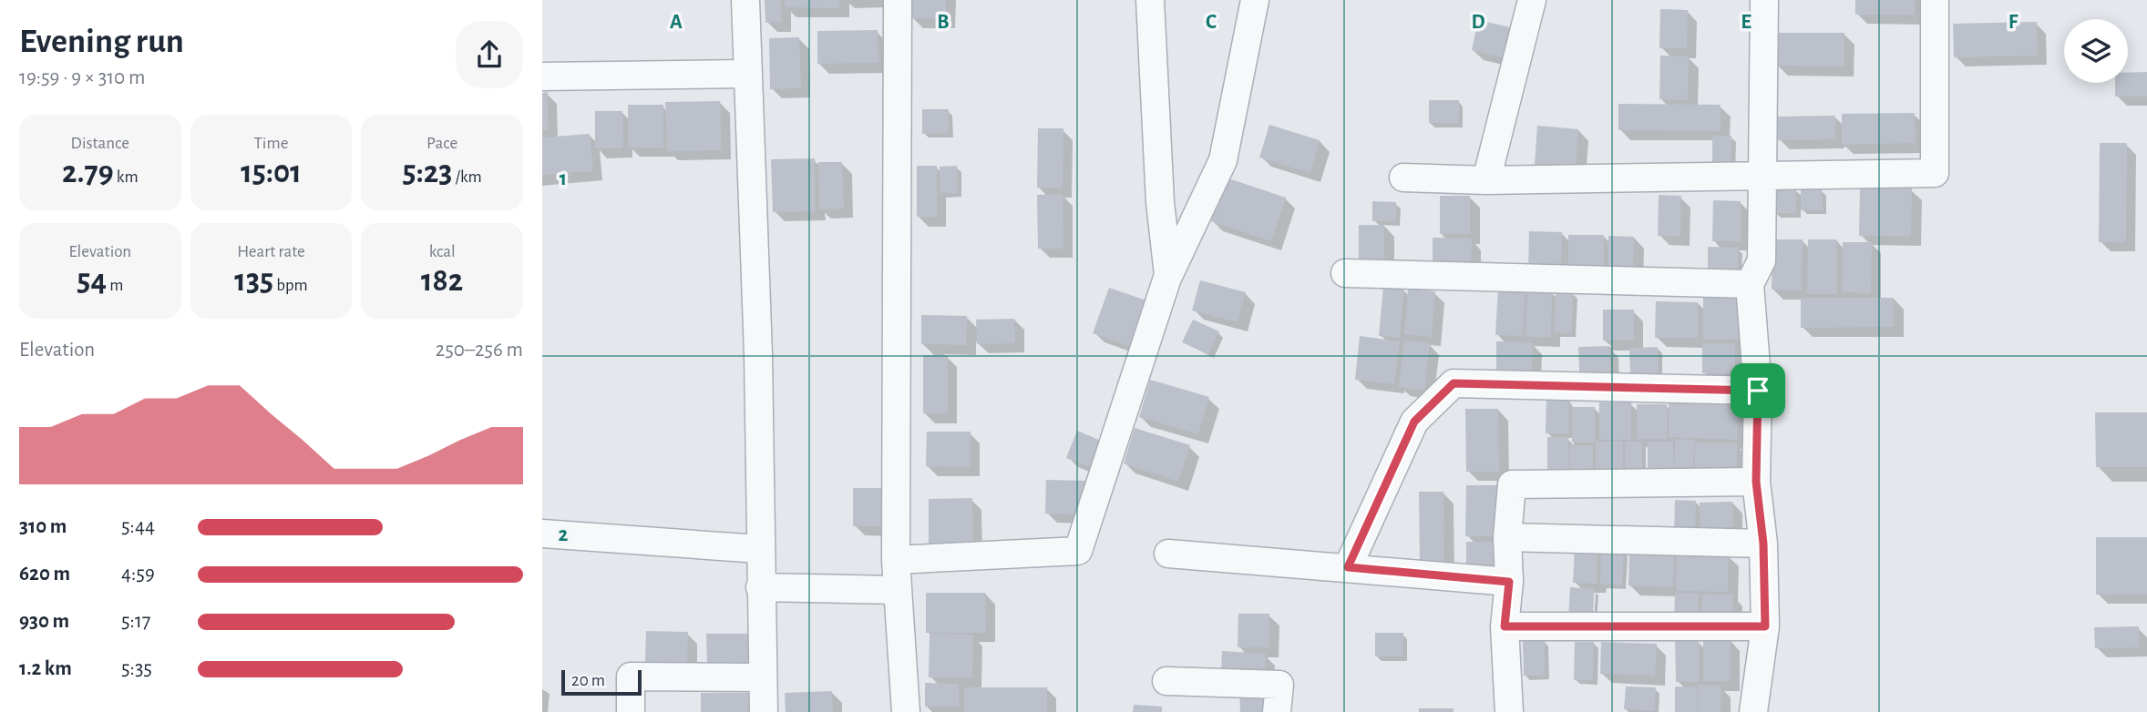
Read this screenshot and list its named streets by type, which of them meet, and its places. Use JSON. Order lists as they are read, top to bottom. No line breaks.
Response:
{"scale_bar":"20 m","page":{"heading":["Evening run","19:59 · 9 × 310 m"],"stats":[["Distance","2.79 km"],["Time","15:01"],["Pace","5:23 /km"],["Elevation","54 m"],["Heart rate","135 bpm"],["kcal","182"]],"chart":["Elevation","250–256 m"],"list":[{"name":"310 m","note":"5:44"},{"name":"620 m","note":"4:59"},{"name":"930 m","note":"5:17"},{"name":"1.2 km","note":"5:35"}],"scale":"20 m"},"grid":{"columns":["A","B","C","D","E","F"],"rows":["1","2"]}}
